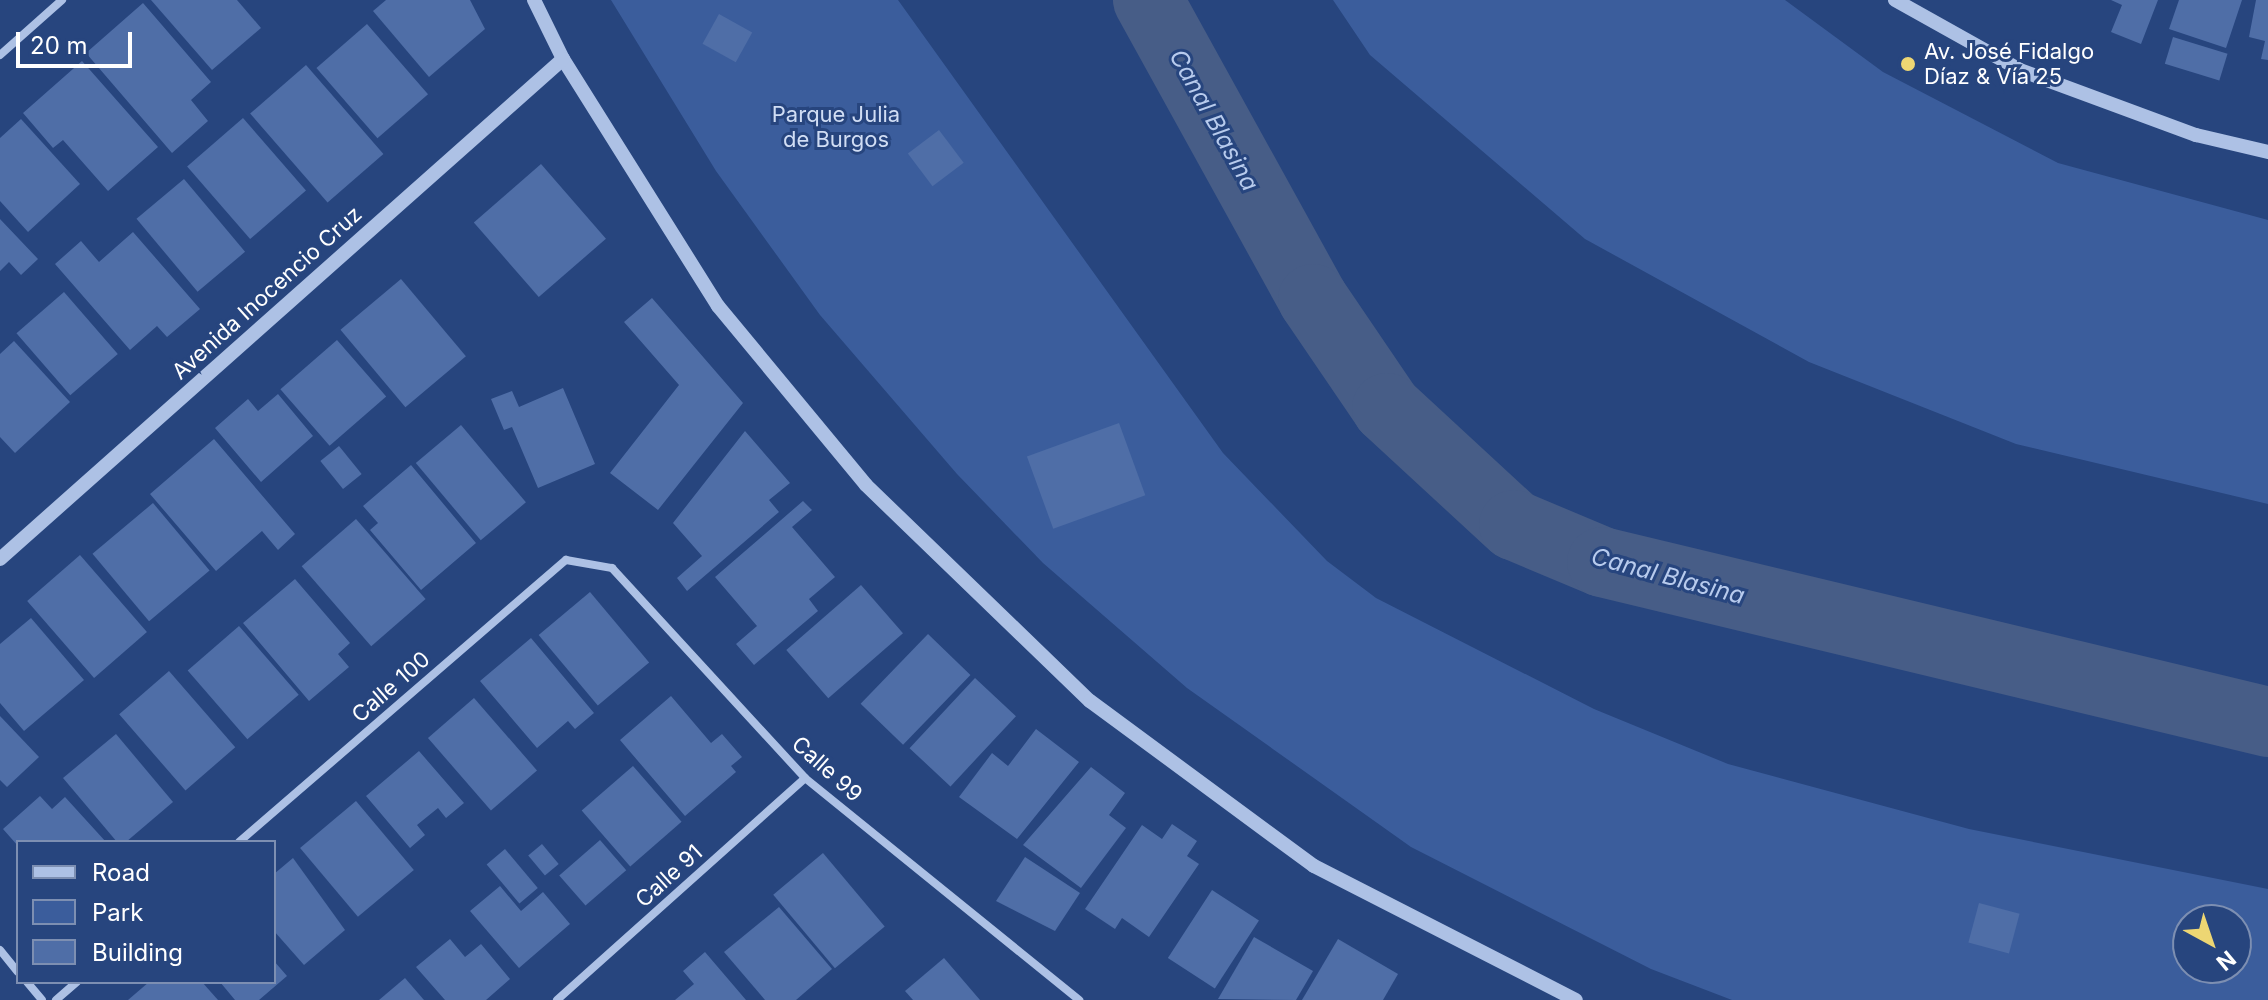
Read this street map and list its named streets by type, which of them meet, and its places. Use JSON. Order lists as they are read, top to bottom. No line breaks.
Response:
{"streets":{"street":["Avenida Inocencio Cruz","Calle 100","Calle 99","Calle 91"]},"crossings":[["Calle 100","Calle 99"],["Calle 99","Calle 91"]],"water":["Canal Blasina"],"parks":["Parque Julia de Burgos"],"places":["Av. José Fidalgo Díaz & Vía 25"],"legend":["Road","Park","Building"],"scale_bar":"20 m","north":"bottom right"}
